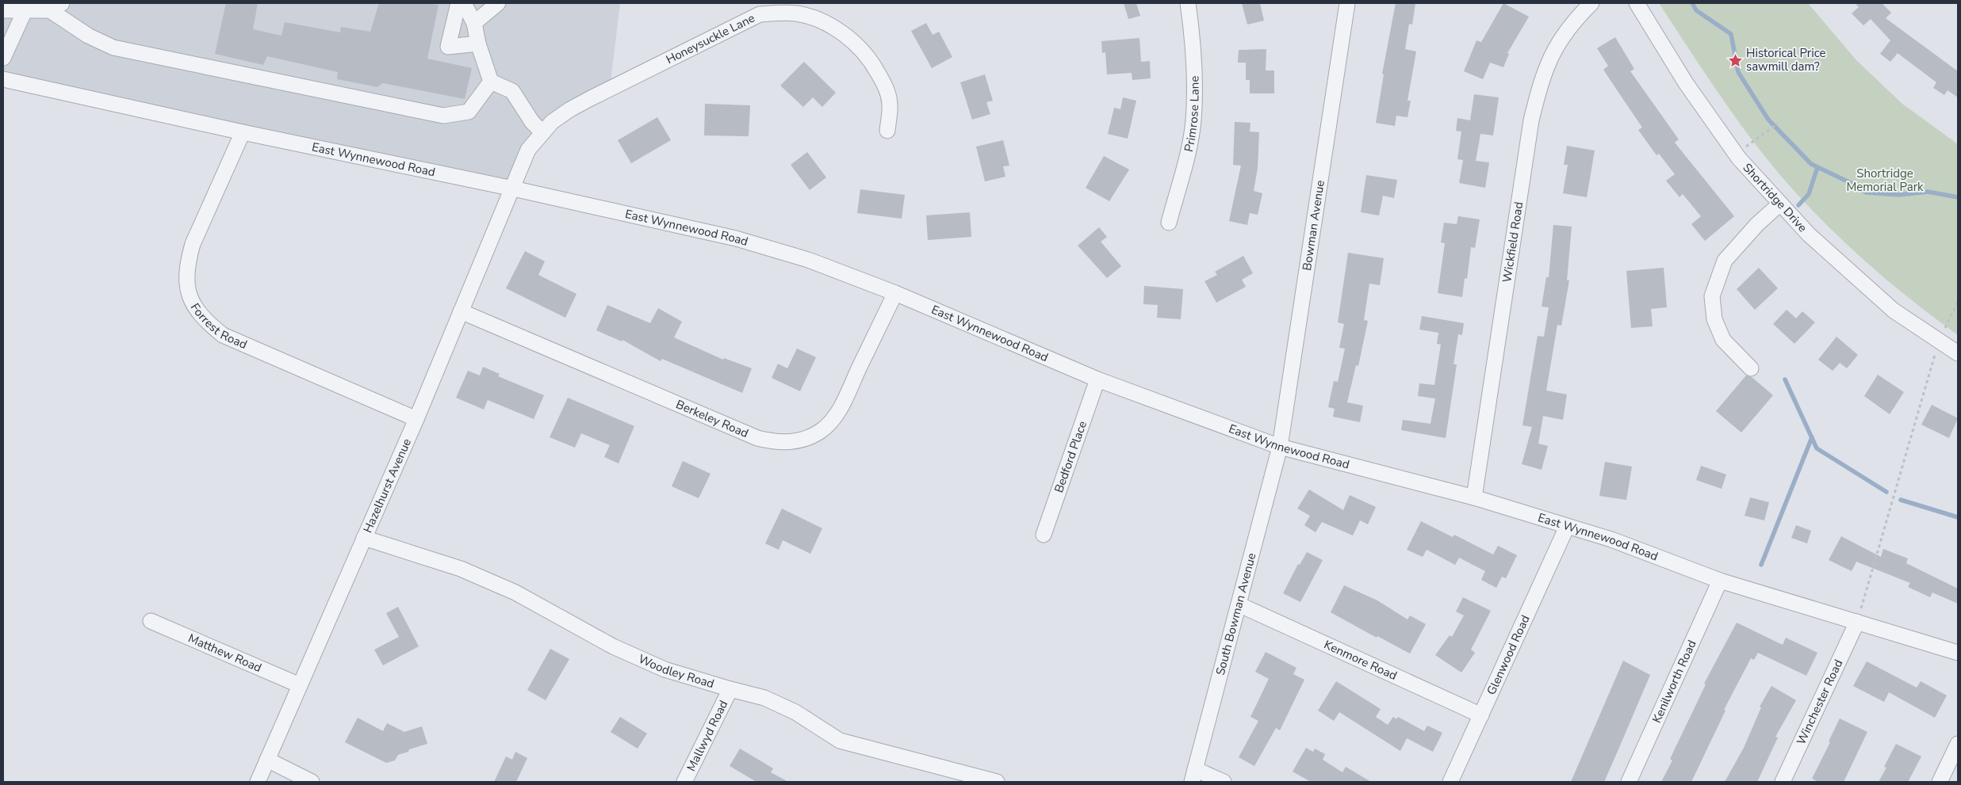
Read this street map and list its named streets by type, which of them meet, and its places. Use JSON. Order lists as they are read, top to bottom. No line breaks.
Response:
{"streets":{"street":["Honeysuckle Lane","Primrose Lane","East Wynnewood Road","Shortridge Drive","Bowman Avenue","Wickfield Road","Forrest Road","Berkeley Road","Bedford Place","Hazelhurst Avenue","South Bowman Avenue","Matthew Road","Glenwood Road","Kenmore Road","Woodley Road","Kenilworth Road","Winchester Road","Mallwyd Road"]},"crossings":[["Honeysuckle Lane","East Wynnewood Road"],["Honeysuckle Lane","Hazelhurst Avenue"],["East Wynnewood Road","Bowman Avenue"],["East Wynnewood Road","Wickfield Road"],["East Wynnewood Road","Forrest Road"],["East Wynnewood Road","Berkeley Road"],["East Wynnewood Road","Bedford Place"],["East Wynnewood Road","Hazelhurst Avenue"],["East Wynnewood Road","South Bowman Avenue"],["East Wynnewood Road","Glenwood Road"],["East Wynnewood Road","Kenilworth Road"],["East Wynnewood Road","Winchester Road"],["Bowman Avenue","South Bowman Avenue"],["Forrest Road","Hazelhurst Avenue"],["Berkeley Road","Hazelhurst Avenue"],["Hazelhurst Avenue","Matthew Road"],["Hazelhurst Avenue","Woodley Road"],["South Bowman Avenue","Kenmore Road"],["Glenwood Road","Kenmore Road"],["Woodley Road","Mallwyd Road"]],"parks":["Shortridge Memorial Park"],"places":{"place":["Historical Price sawmill dam?"]}}
